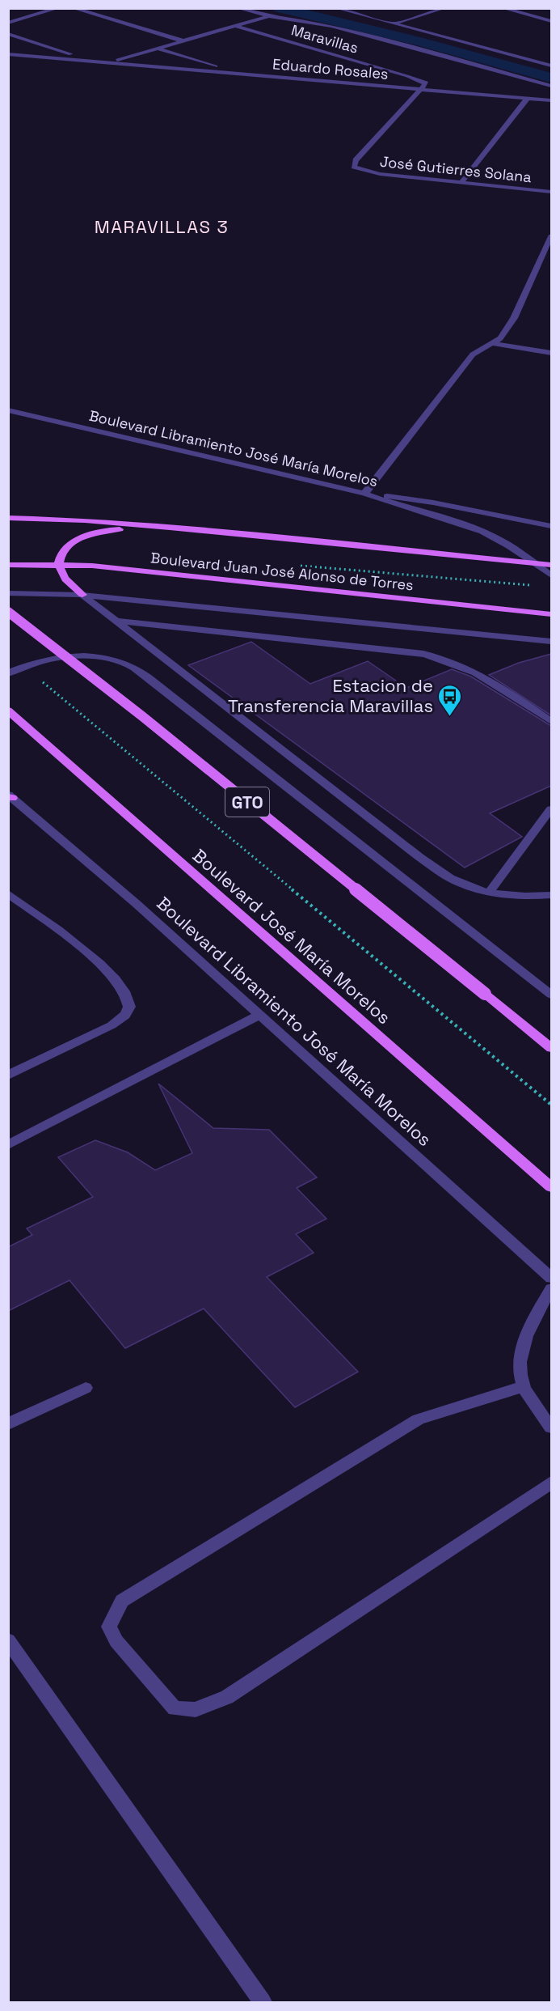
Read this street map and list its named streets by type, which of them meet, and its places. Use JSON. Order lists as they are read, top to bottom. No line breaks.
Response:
{"streets":{"main road":["Boulevard Juan José Alonso de Torres","GTO","Boulevard José María Morelos"],"street":["Maravillas","Eduardo Rosales","José Gutierres Solana","Boulevard Libramiento José María Morelos"]},"crossings":[["Maravillas","Eduardo Rosales"],["Maravillas","José Gutierres Solana"],["Eduardo Rosales","José Gutierres Solana"],["Boulevard Libramiento José María Morelos","Boulevard Juan José Alonso de Torres"]],"districts":["MARAVILLAS 3"],"places":{"bus stop":["Estacion de Transferencia Maravillas"]}}
